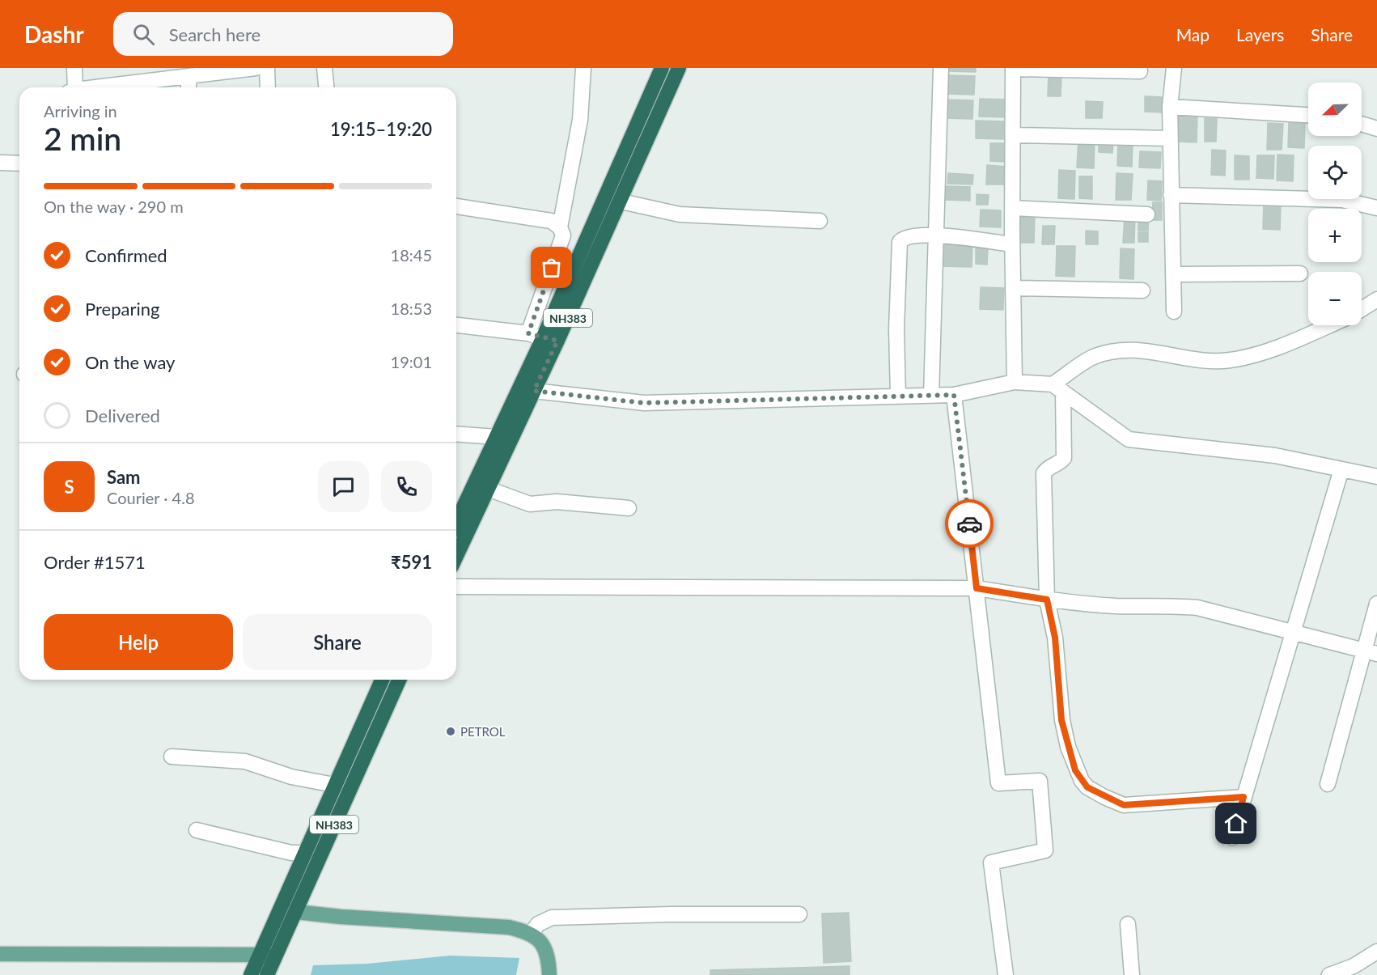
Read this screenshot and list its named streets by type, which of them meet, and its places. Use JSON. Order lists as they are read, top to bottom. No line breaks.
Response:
{"streets":{"highway":["NH383"]},"places":["PETROL"],"north":"bottom left","page":{"header":"Dashr","search":"Search here","nav":["Map","Layers","Share"],"map_buttons":["+","−"],"heading":["2 min","Arriving in","19:15–19:20"],"panel":["Sam","Courier · 4.8","Order #1571","₹591"],"bar":"On the way · 290 m","list":[["Confirmed","18:45"],["Preparing","18:53"],["On the way","19:01"],"Delivered"],"round":"S","buttons":["Help","Share"]}}
